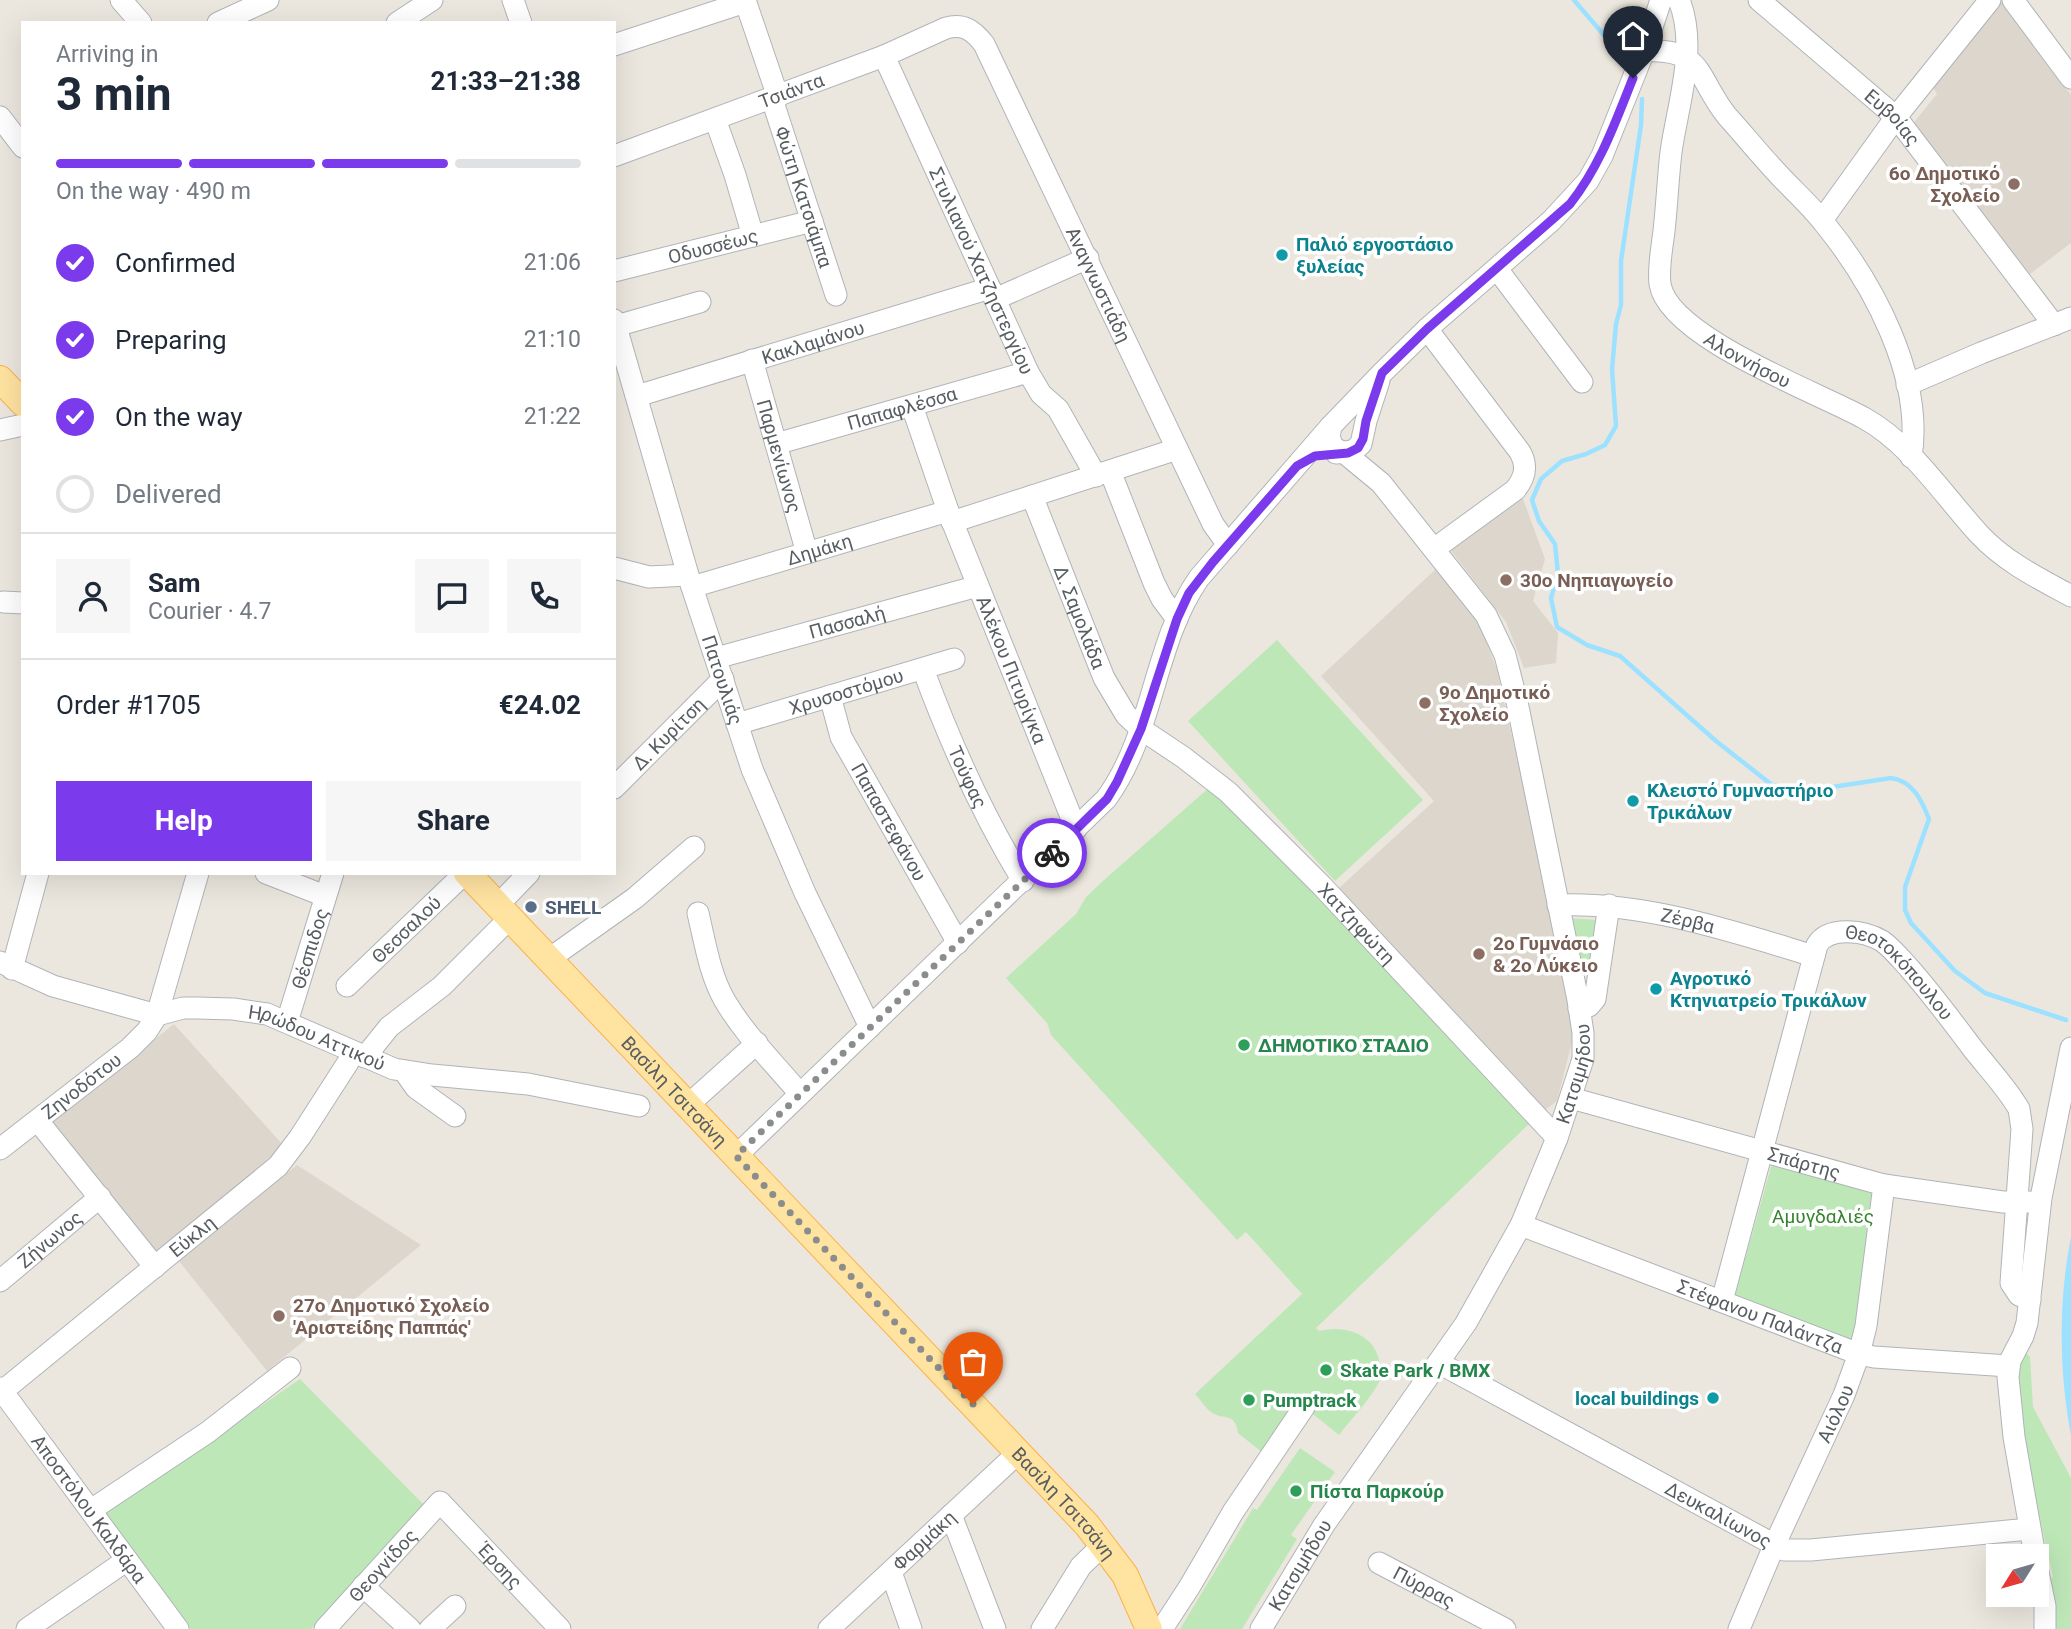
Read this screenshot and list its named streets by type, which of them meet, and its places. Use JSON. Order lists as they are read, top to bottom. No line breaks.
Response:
{"streets":{"main road":["Βασίλη Τσιτσάνη"],"street":["Τσιάντα","Ευβοίας","Φώτη Κατσιάμπα","Οδυσσέως","Στυλιανού Χατζηστεργίου","Αναγνωστιάδη","Κακλαμάνου","Αλοννήσου","Παπαφλέσσα","Παρμενίωνος","Δημάκη","Δ. Σαμολάδα","Πασσαλή","Αλέκου Πιτυρίγκα","Πατουλιάς","Χρυσοστόμου","Δ. Κυρίτση","Τούφας","Παπαστεφάνου","Ζέρβα","Χατζηφώτη","Θεσσαλού","Θέσπιδος","Θεοτοκόπουλου","Ηρώδου Αττικού","Κατσιμήδου","Ζηνοδότου","Σπάρτης","Εύκλη","Ζήνωνος","Στέφανου Παλάντζα","Αιόλου","Αποστόλου Καλδάρα","Δευκαλίωνος","Φαρμάκη","Θεογνίδος","Έρσης","Πύρρας"]},"crossings":[["Τσιάντα","Φώτη Κατσιάμπα"],["Τσιάντα","Στυλιανού Χατζηστεργίου"],["Τσιάντα","Αναγνωστιάδη"],["Φώτη Κατσιάμπα","Οδυσσέως"],["Στυλιανού Χατζηστεργίου","Κακλαμάνου"],["Στυλιανού Χατζηστεργίου","Παπαφλέσσα"],["Στυλιανού Χατζηστεργίου","Δημάκη"],["Αναγνωστιάδη","Κακλαμάνου"],["Αναγνωστιάδη","Δημάκη"],["Κακλαμάνου","Παρμενίωνος"],["Κακλαμάνου","Πατουλιάς"],["Παπαφλέσσα","Παρμενίωνος"],["Παπαφλέσσα","Αλέκου Πιτυρίγκα"],["Παρμενίωνος","Δημάκη"],["Δημάκη","Δ. Σαμολάδα"],["Δημάκη","Αλέκου Πιτυρίγκα"],["Δημάκη","Πατουλιάς"],["Δ. Σαμολάδα","Χατζηφώτη"],["Πασσαλή","Αλέκου Πιτυρίγκα"],["Πασσαλή","Πατουλιάς"],["Πατουλιάς","Χρυσοστόμου"],["Πατουλιάς","Δ. Κυρίτση"],["Χρυσοστόμου","Τούφας"],["Χρυσοστόμου","Παπαστεφάνου"],["Ζέρβα","Θεοτοκόπουλου"],["Ζέρβα","Κατσιμήδου"],["Χατζηφώτη","Κατσιμήδου"],["Θέσπιδος","Ηρώδου Αττικού"],["Θεοτοκόπουλου","Σπάρτης"],["Θεοτοκόπουλου","Στέφανου Παλάντζα"],["Ηρώδου Αττικού","Ζηνοδότου"],["Ηρώδου Αττικού","Εύκλη"],["Κατσιμήδου","Σπάρτης"],["Κατσιμήδου","Στέφανου Παλάντζα"],["Κατσιμήδου","Δευκαλίωνος"],["Βασίλη Τσιτσάνη","Εύκλη"],["Βασίλη Τσιτσάνη","Φαρμάκη"],["Σπάρτης","Αιόλου"],["Εύκλη","Αποστόλου Καλδάρα"],["Στέφανου Παλάντζα","Αιόλου"],["Αιόλου","Δευκαλίωνος"],["Θεογνίδος","Έρσης"]],"parks":["Αμυγδαλιές"],"places":["6ο Δημοτικό Σχολείο","Παλιό εργοστάσιο ξυλείας","30ο Νηπιαγωγείο","9ο Δημοτικό Σχολείο","Κλειστό Γυμναστήριο Τρικάλων","SHELL","2ο Γυμνάσιο & 2ο Λύκειο","Αγροτικό Κτηνιατρείο Τρικάλων","ΔΗΜΟΤΙΚΟ ΣΤΑΔΙΟ","27ο Δημοτικό Σχολείο 'Αριστείδης Παππάς'","Skate Park / BMX","local buildings","Pumptrack","Πίστα Παρκούρ"],"north":"bottom left","page":{"heading":["3 min","Arriving in","21:33–21:38"],"panel":["Sam","Courier · 4.7","Order #1705","€24.02"],"bar":"On the way · 490 m","list":[["Confirmed","21:06"],["Preparing","21:10"],["On the way","21:22"],"Delivered"],"buttons":["Help","Share"]}}
